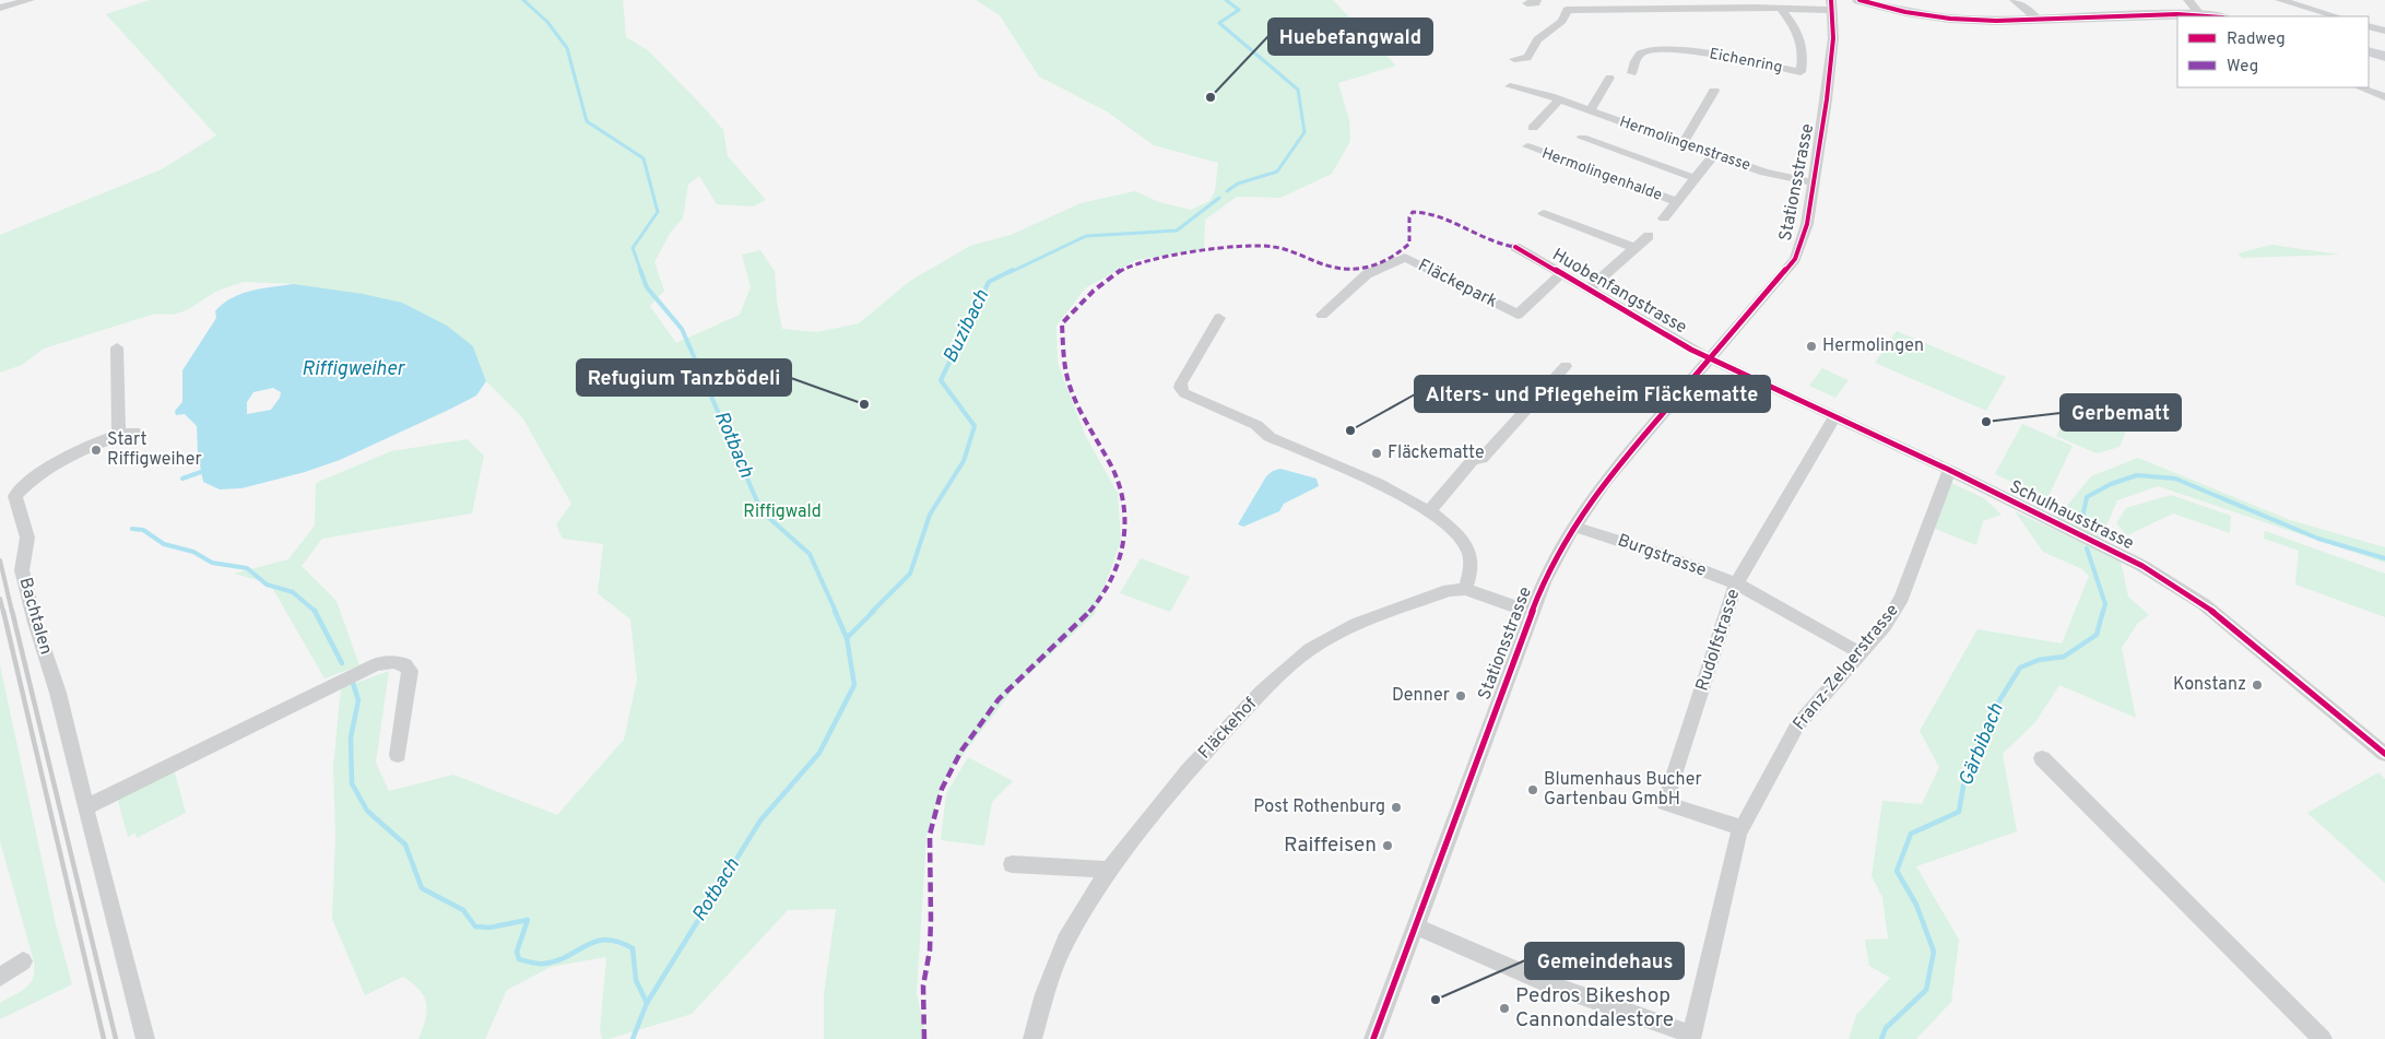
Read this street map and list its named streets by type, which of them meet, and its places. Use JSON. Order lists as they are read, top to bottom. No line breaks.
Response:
{"streets":{"street":["Eichenring","Hermolingenstrasse","Hermolingenhalde","Stationsstrasse","Fläckepark","Huobenfangstrasse","Schulhausstrasse","Burgstrasse","Bachtalen","Rudolfstrasse","Franz-Zelgerstrasse","Fläckehof"]},"crossings":[["Hermolingenstrasse","Hermolingenhalde"],["Hermolingenstrasse","Stationsstrasse"],["Stationsstrasse","Huobenfangstrasse"],["Stationsstrasse","Schulhausstrasse"],["Stationsstrasse","Burgstrasse"],["Stationsstrasse","Fläckehof"],["Fläckepark","Huobenfangstrasse"],["Huobenfangstrasse","Schulhausstrasse"],["Schulhausstrasse","Rudolfstrasse"],["Schulhausstrasse","Franz-Zelgerstrasse"],["Burgstrasse","Rudolfstrasse"],["Burgstrasse","Franz-Zelgerstrasse"],["Rudolfstrasse","Franz-Zelgerstrasse"]],"water":["Buzibach","Riffigweiher","Rotbach","Gärbibach"],"parks":["Riffigwald"],"places":["Huebefangwald","Hermolingen","Refugium Tanzbödeli","Gerbematt","Alters- und Pflegeheim Fläckematte","Start Riffigweiher","Fläckematte","Konstanz","Denner","Blumenhaus Bucher Gartenbau GmbH","Post Rothenburg","Raiffeisen","Gemeindehaus","Pedros Bikeshop Cannondalestore"],"legend":["Radweg","Weg"]}
